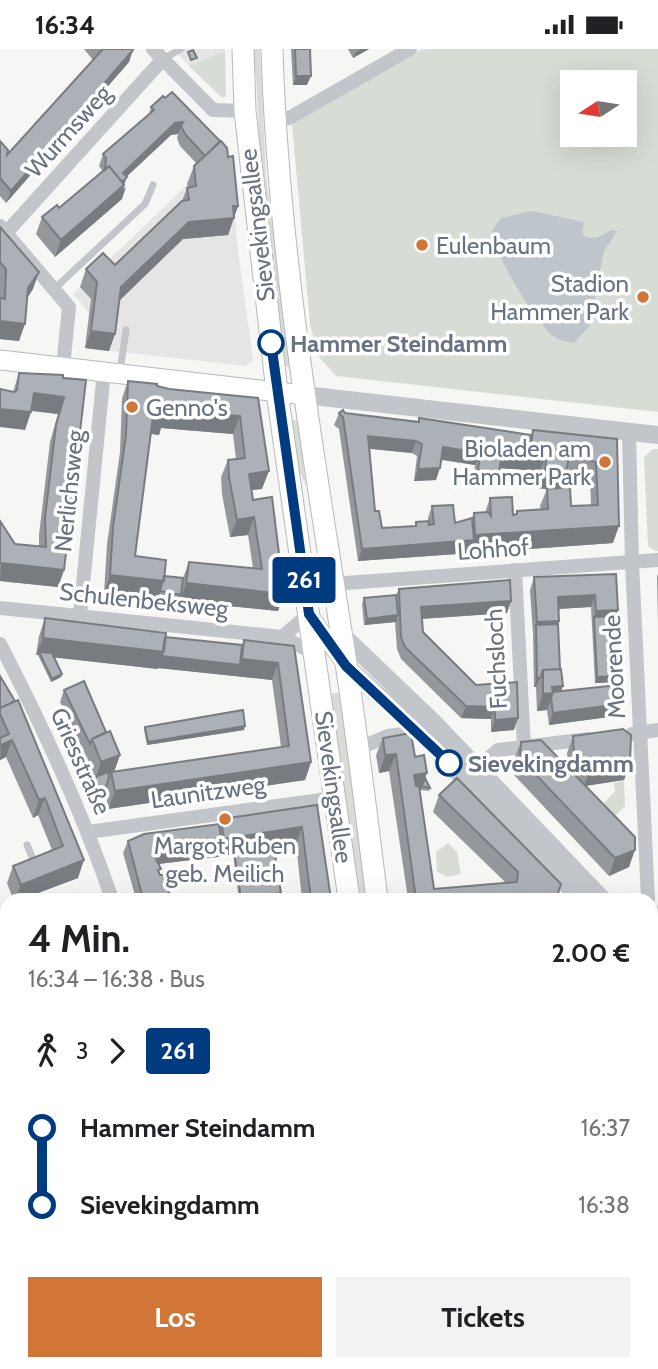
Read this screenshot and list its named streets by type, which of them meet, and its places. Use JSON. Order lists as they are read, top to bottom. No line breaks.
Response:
{"streets":{"main road":["Sievekingsallee"],"street":["Wurmsweg","Nerlichsweg","Lohhof","Schulenbeksweg","Fuchsloch","Moorende","Griesstraße","Launitzweg"]},"crossings":[["Sievekingsallee","Lohhof"],["Sievekingsallee","Schulenbeksweg"],["Sievekingsallee","Launitzweg"],["Nerlichsweg","Schulenbeksweg"],["Lohhof","Fuchsloch"],["Lohhof","Moorende"],["Griesstraße","Launitzweg"]],"places":["Eulenbaum","Stadion Hammer Park","Hammer Steindamm","Genno's","Bioladen am Hammer Park","Sievekingdamm","Margot Ruben geb. Meilich"],"lines":["bus line 261"],"north":"left","page":{"status":"16:34","on_map":"261","heading":["4 Min.","16:34 – 16:38 · Bus","2.00 €"],"legs":["3","261"],"list":[{"name":"Hammer Steindamm","value":"16:37"},{"name":"Sievekingdamm","value":"16:38"}],"buttons":["Los","Tickets"]}}
